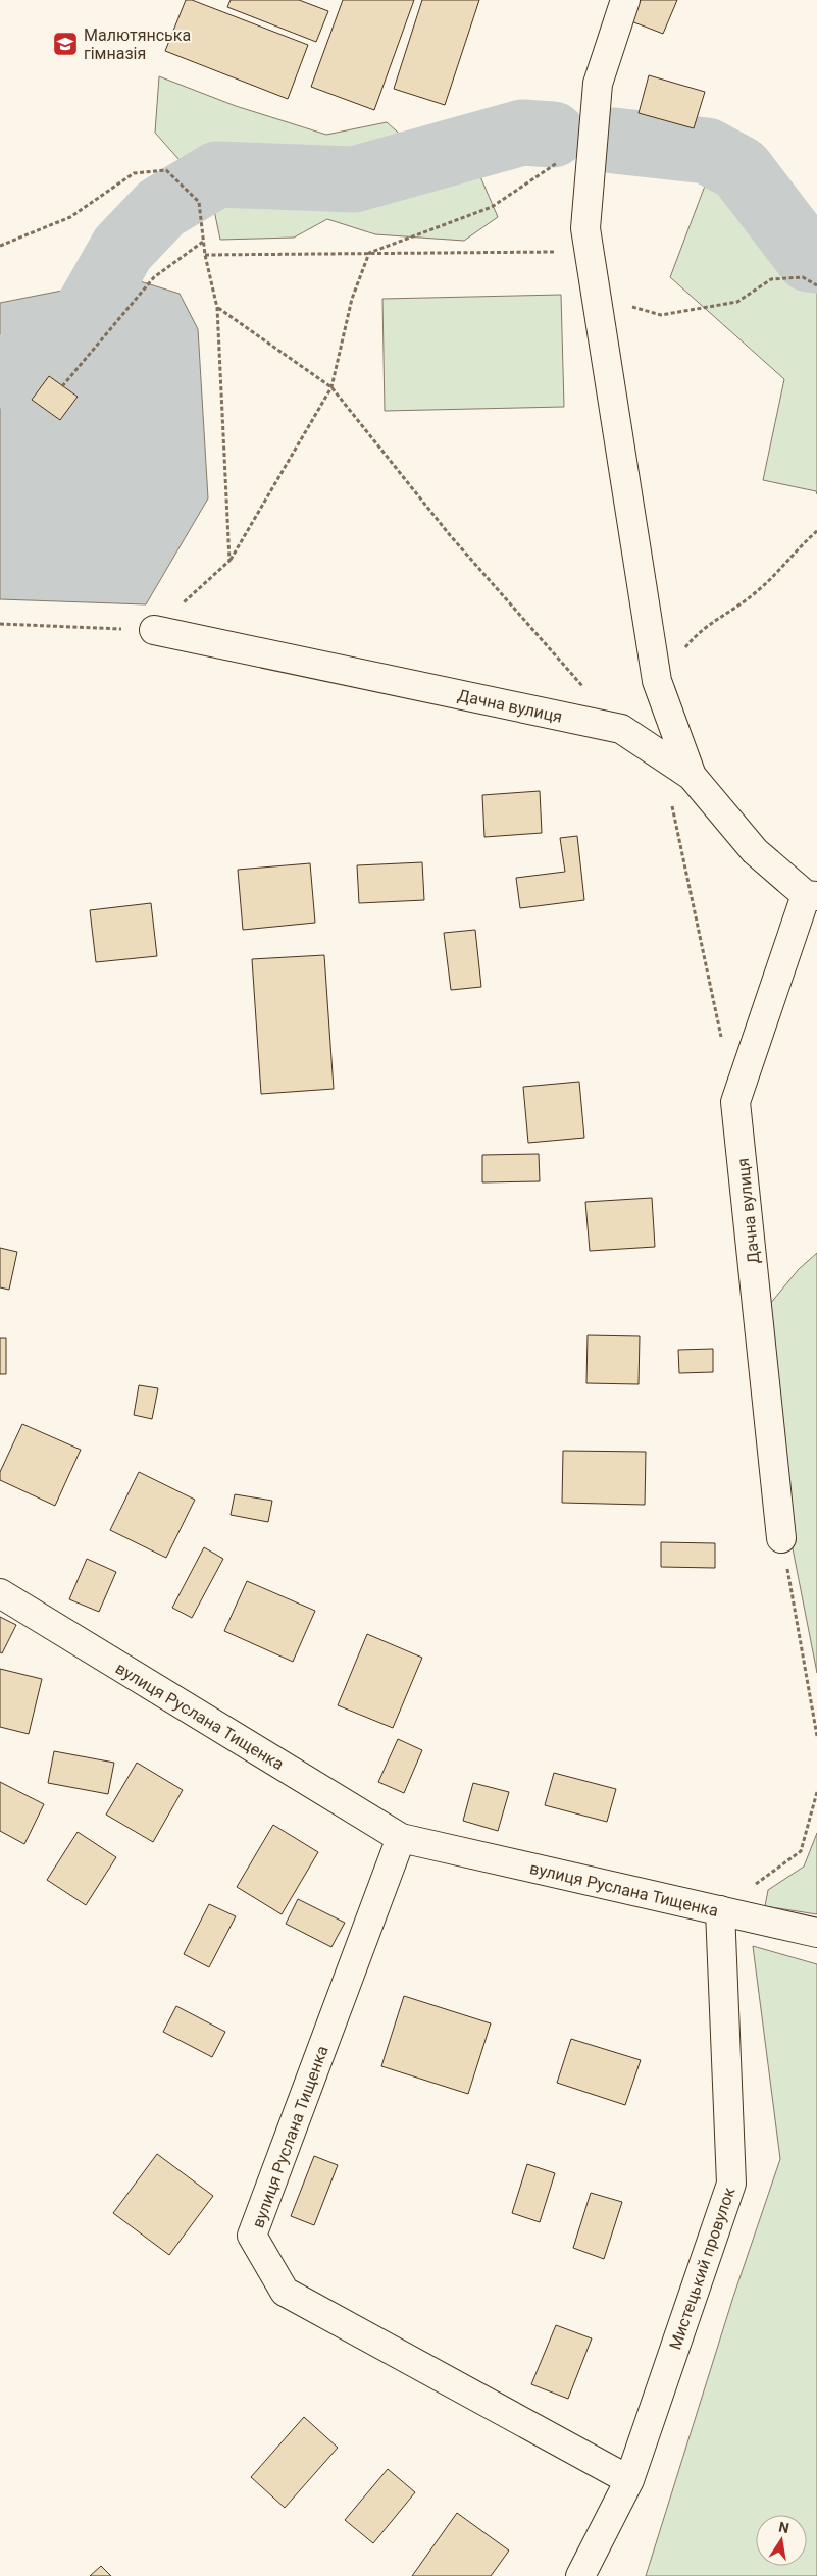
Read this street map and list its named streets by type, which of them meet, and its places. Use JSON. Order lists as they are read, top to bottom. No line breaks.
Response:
{"streets":{"street":["Дачна вулиця","вулиця Руслана Тищенка","Мистецький провулок"]},"crossings":[["вулиця Руслана Тищенка","Мистецький провулок"]],"places":{"school or university":["Малютянська гімназія"]},"north":"top"}
